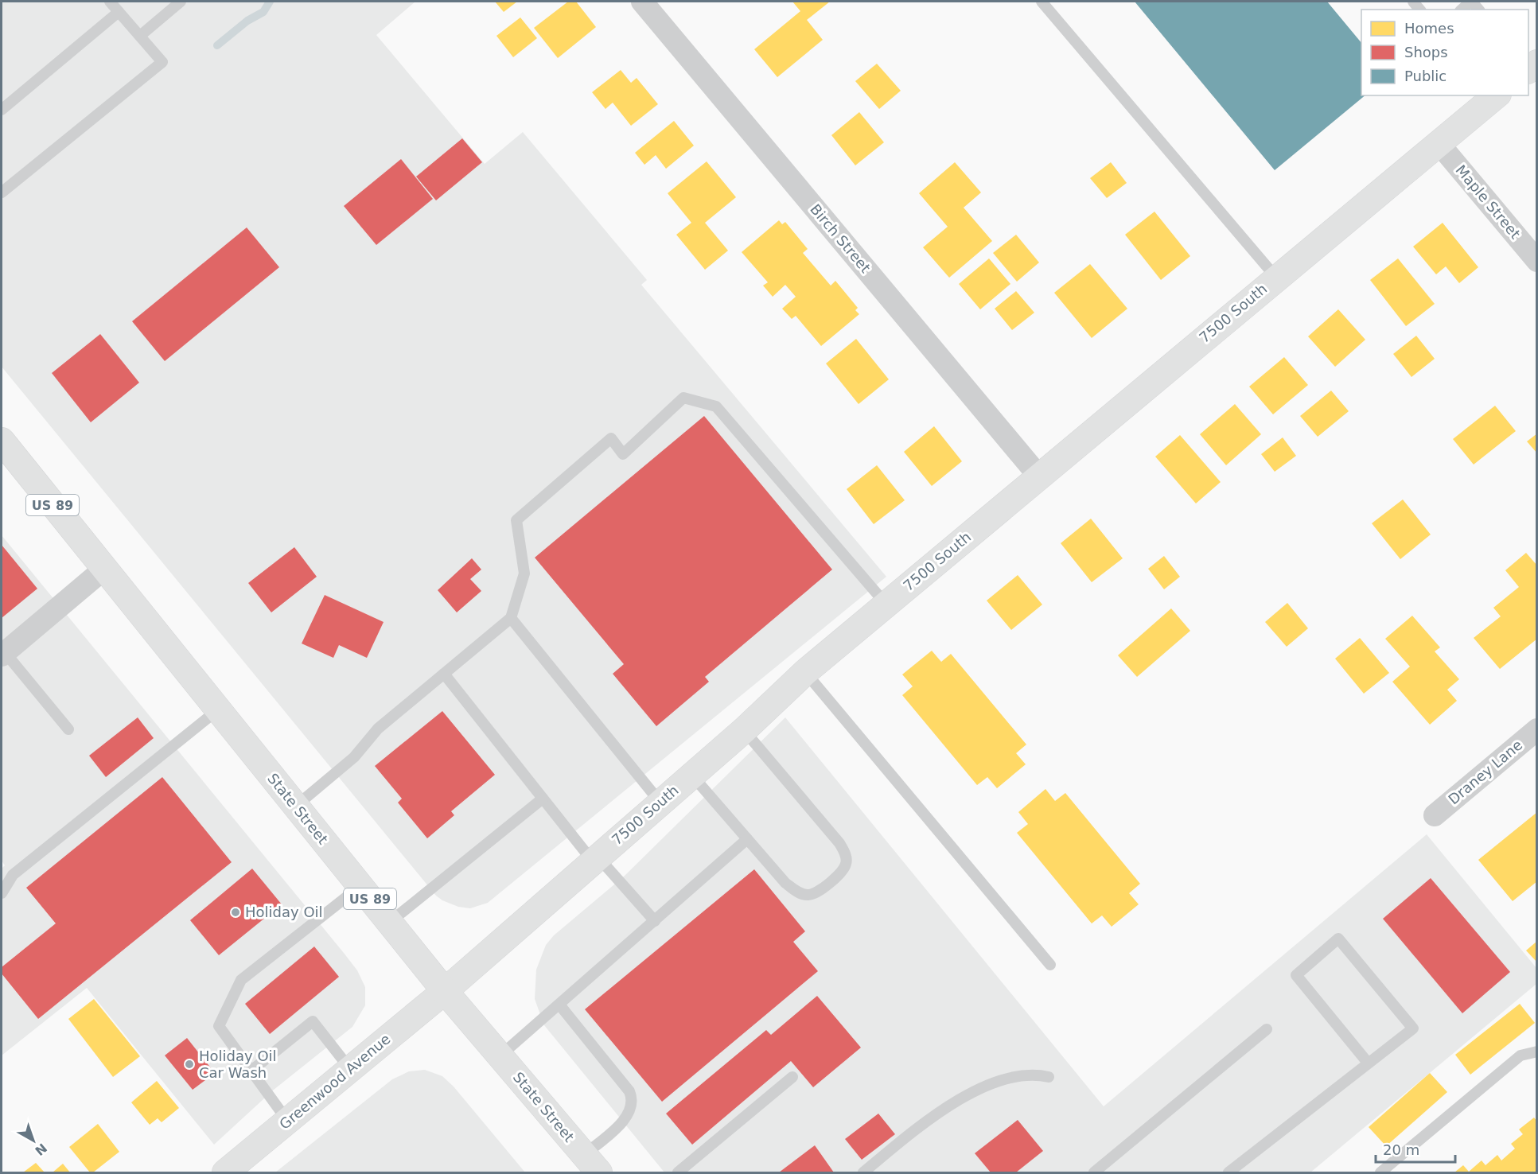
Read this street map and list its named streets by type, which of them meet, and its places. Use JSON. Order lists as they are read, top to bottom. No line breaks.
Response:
{"streets":{"street":["Maple Street","Birch Street","7500 South","US 89","Draney Lane","State Street","Greenwood Avenue"]},"crossings":[["Maple Street","7500 South"],["Birch Street","7500 South"],["7500 South","State Street"],["7500 South","Greenwood Avenue"],["State Street","Greenwood Avenue"]],"places":["Holiday Oil","Holiday Oil Car Wash"],"legend":["Homes","Shops","Public"],"scale_bar":"20 m","north":"bottom right"}
